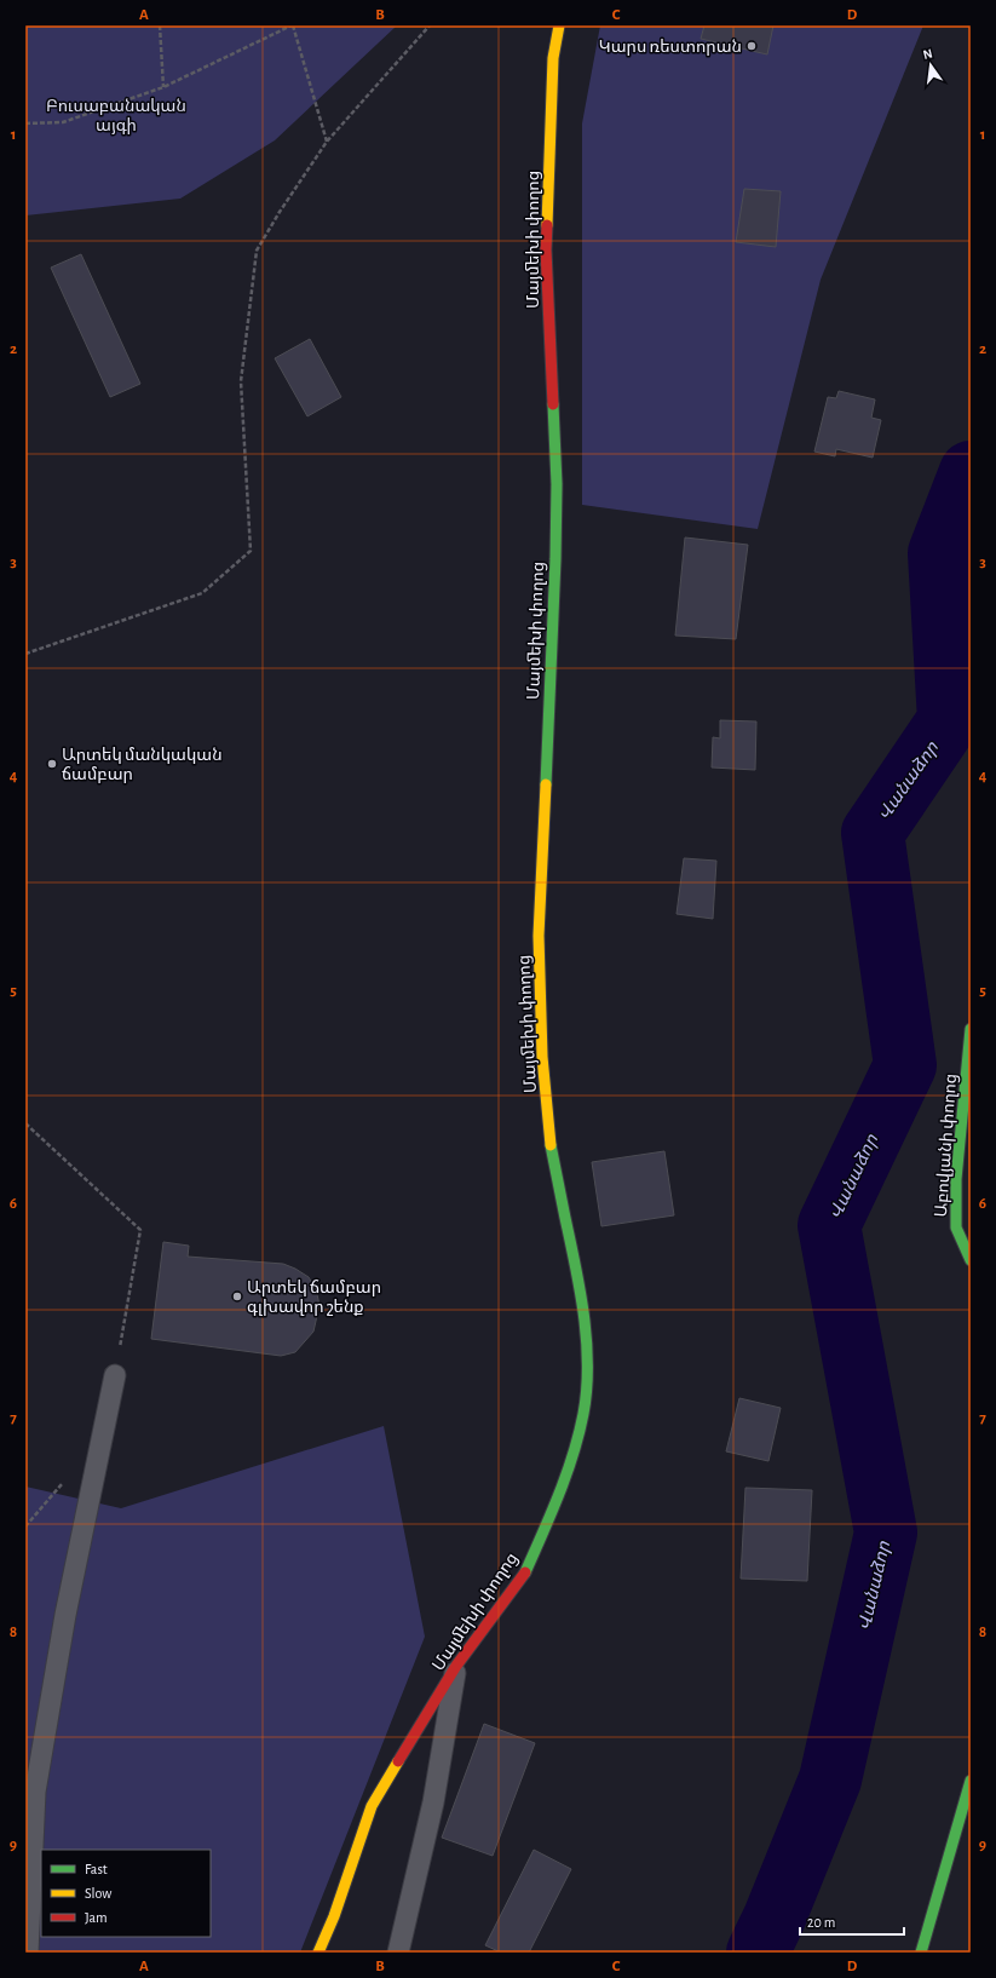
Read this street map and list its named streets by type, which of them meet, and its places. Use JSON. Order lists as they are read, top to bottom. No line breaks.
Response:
{"streets":{"street":["Մայմեխի փողոց","Աբովյանի փողոց"]},"water":["Վանաձոր"],"parks":["Բուսաբանական այգի"],"places":["Կարս ռեստորան","Արտեկ մանկական ճամբար","Արտեկ ճամբար գլխավոր շենք"],"legend":["Fast","Slow","Jam"],"scale_bar":"20 m","north":"top","grid":{"columns":["A","B","C","D"],"rows":["1","2","3","4","5","6","7","8","9"]}}
